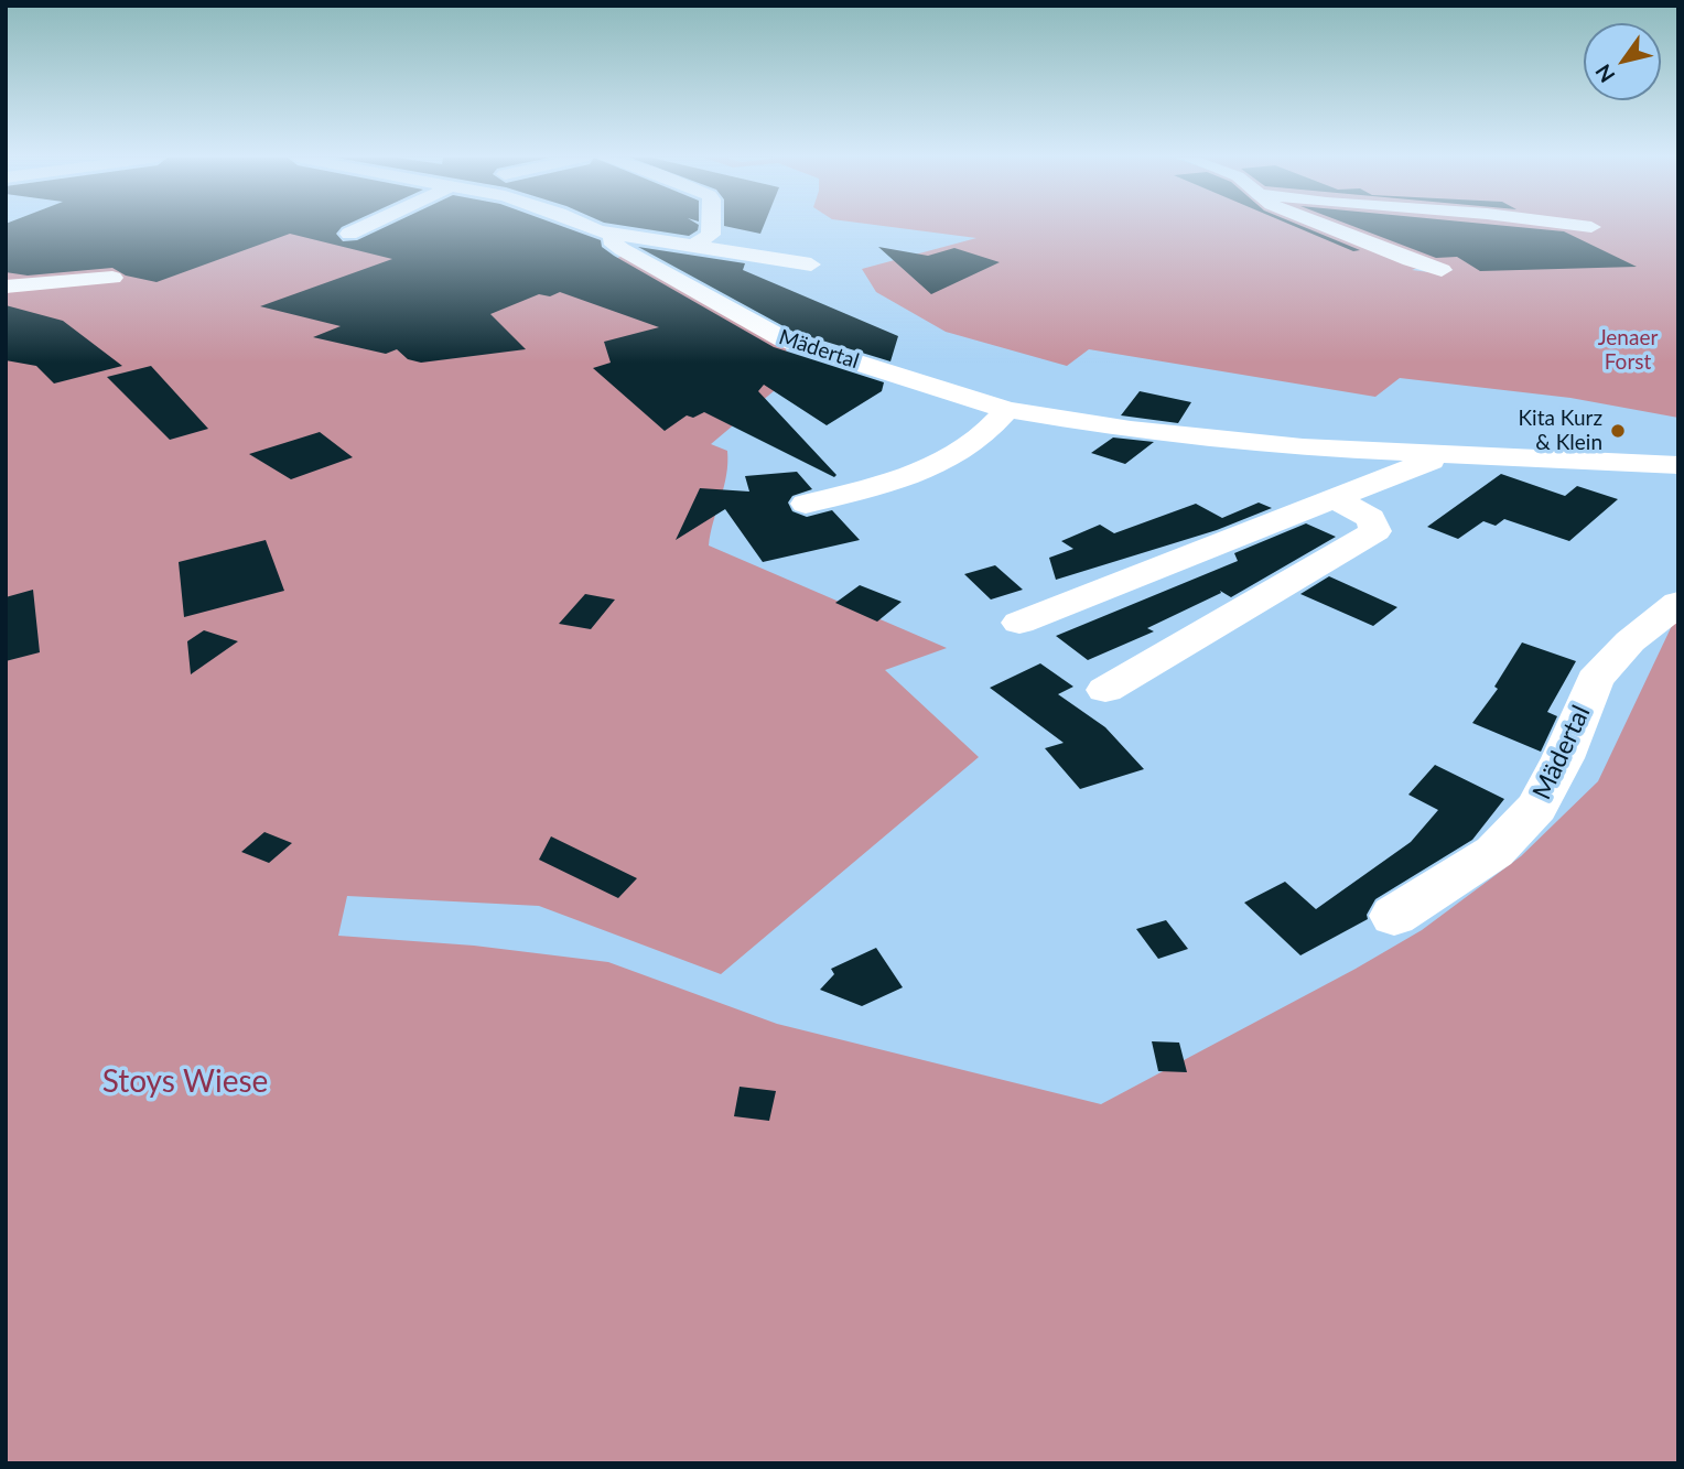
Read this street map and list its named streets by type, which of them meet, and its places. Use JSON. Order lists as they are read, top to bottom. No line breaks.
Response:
{"streets":{"street":["Mädertal"]},"parks":["Jenaer Forst","Stoys Wiese"],"places":["Kita Kurz & Klein"],"north":"bottom left"}
